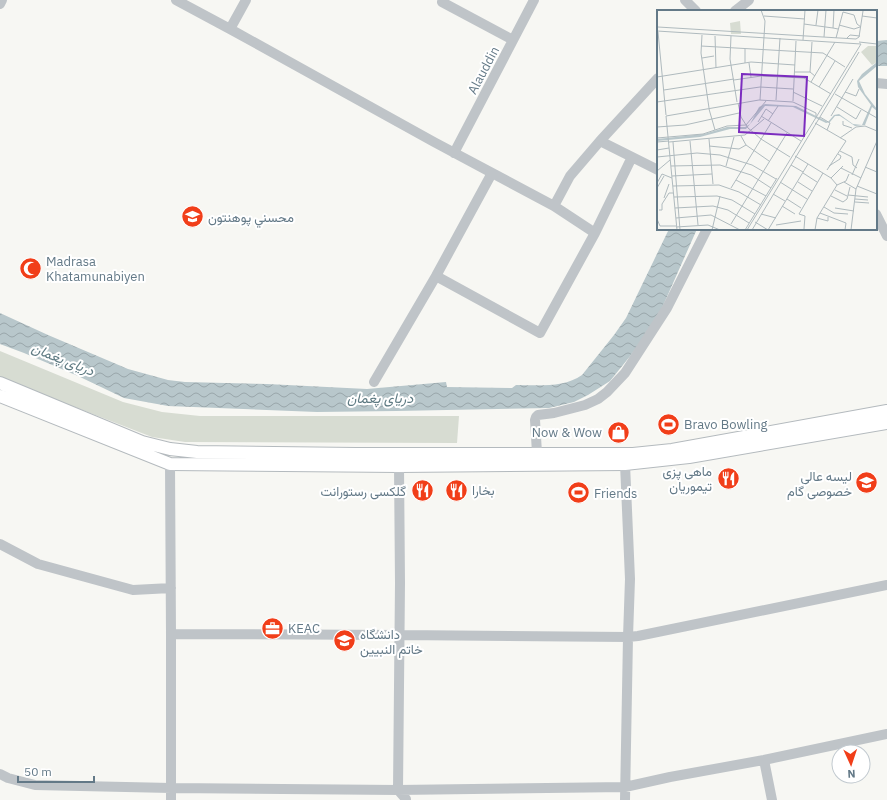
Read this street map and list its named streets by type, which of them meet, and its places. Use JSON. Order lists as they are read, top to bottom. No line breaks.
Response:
{"streets":{"street":["Alauddin"]},"water":["دریای پغمان"],"places":{"school or university":["محسني پوهنتون","لیسه عالی خصوصی گام","دانشگاه خاتم النبیین"],"mosque":["Madrasa Khatamunabiyen"],"sports":["Bravo Bowling","Friends"],"shop":["Now & Wow"],"restaurant":["ماهی پزی تیموریان","بخارا","گلکسی رستورانت"],"office":["KEAC"]},"scale_bar":"50 m","north":"bottom"}
